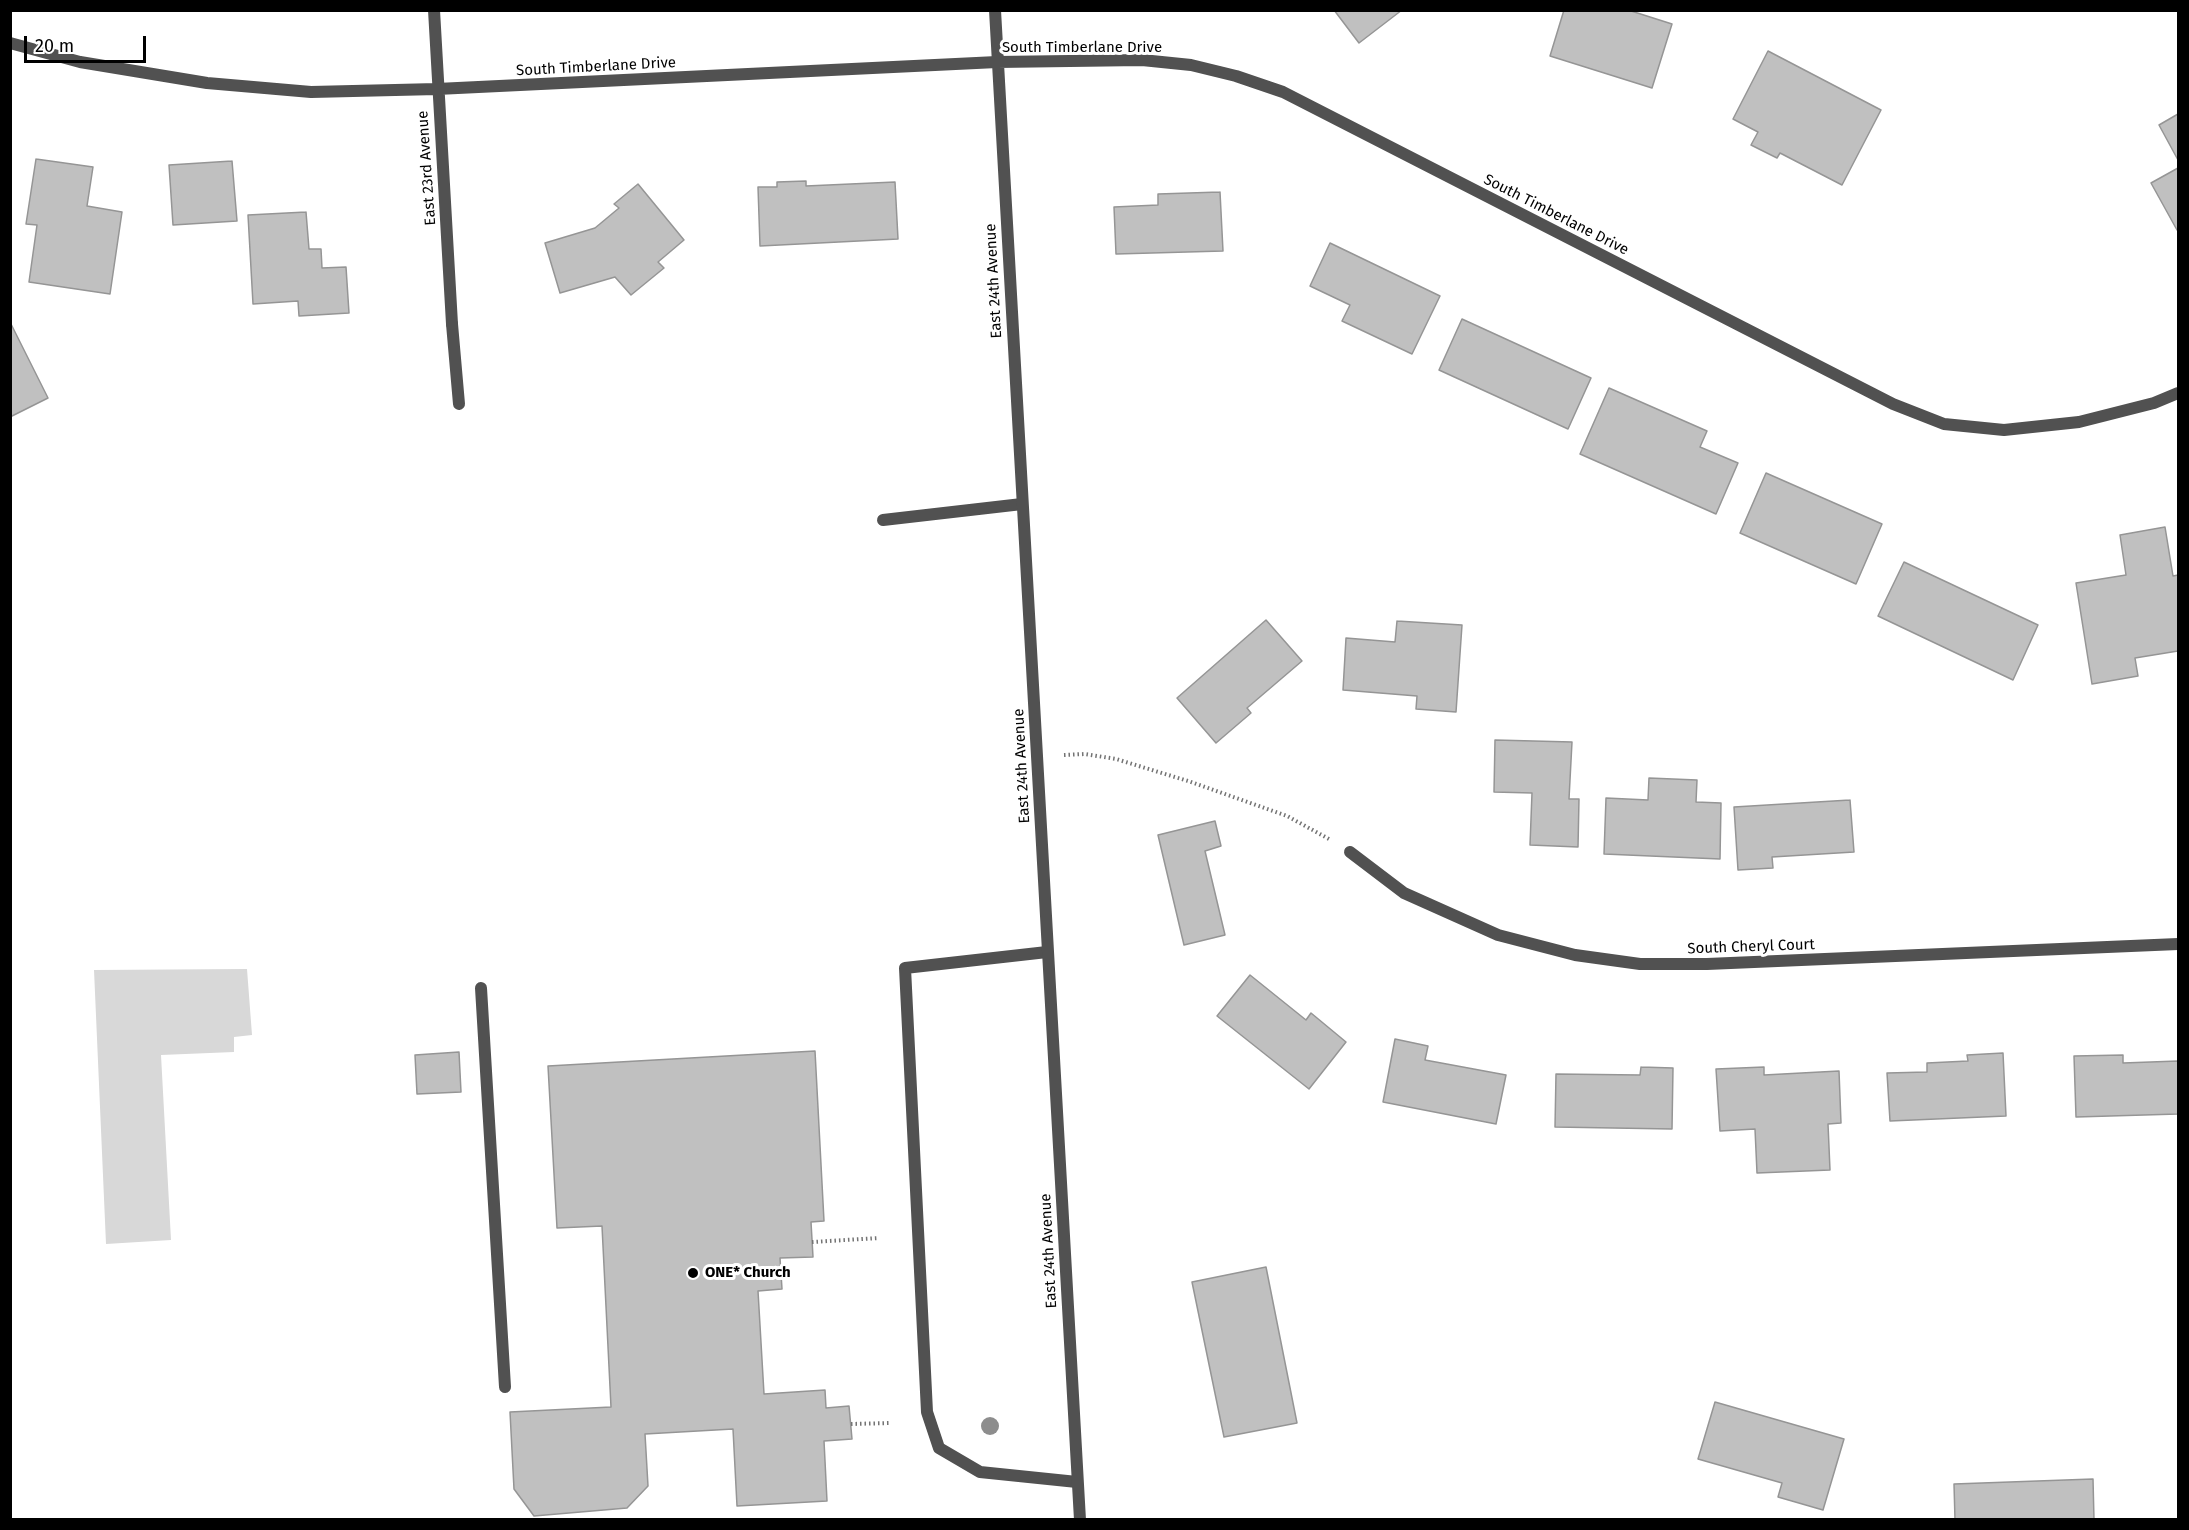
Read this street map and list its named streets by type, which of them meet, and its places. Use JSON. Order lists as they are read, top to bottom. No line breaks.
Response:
{"streets":{"street":["South Timberlane Drive","East 23rd Avenue","East 24th Avenue","South Cheryl Court"]},"crossings":[["South Timberlane Drive","East 23rd Avenue"],["South Timberlane Drive","East 24th Avenue"]],"places":["ONE* Church"],"scale_bar":"20 m"}
